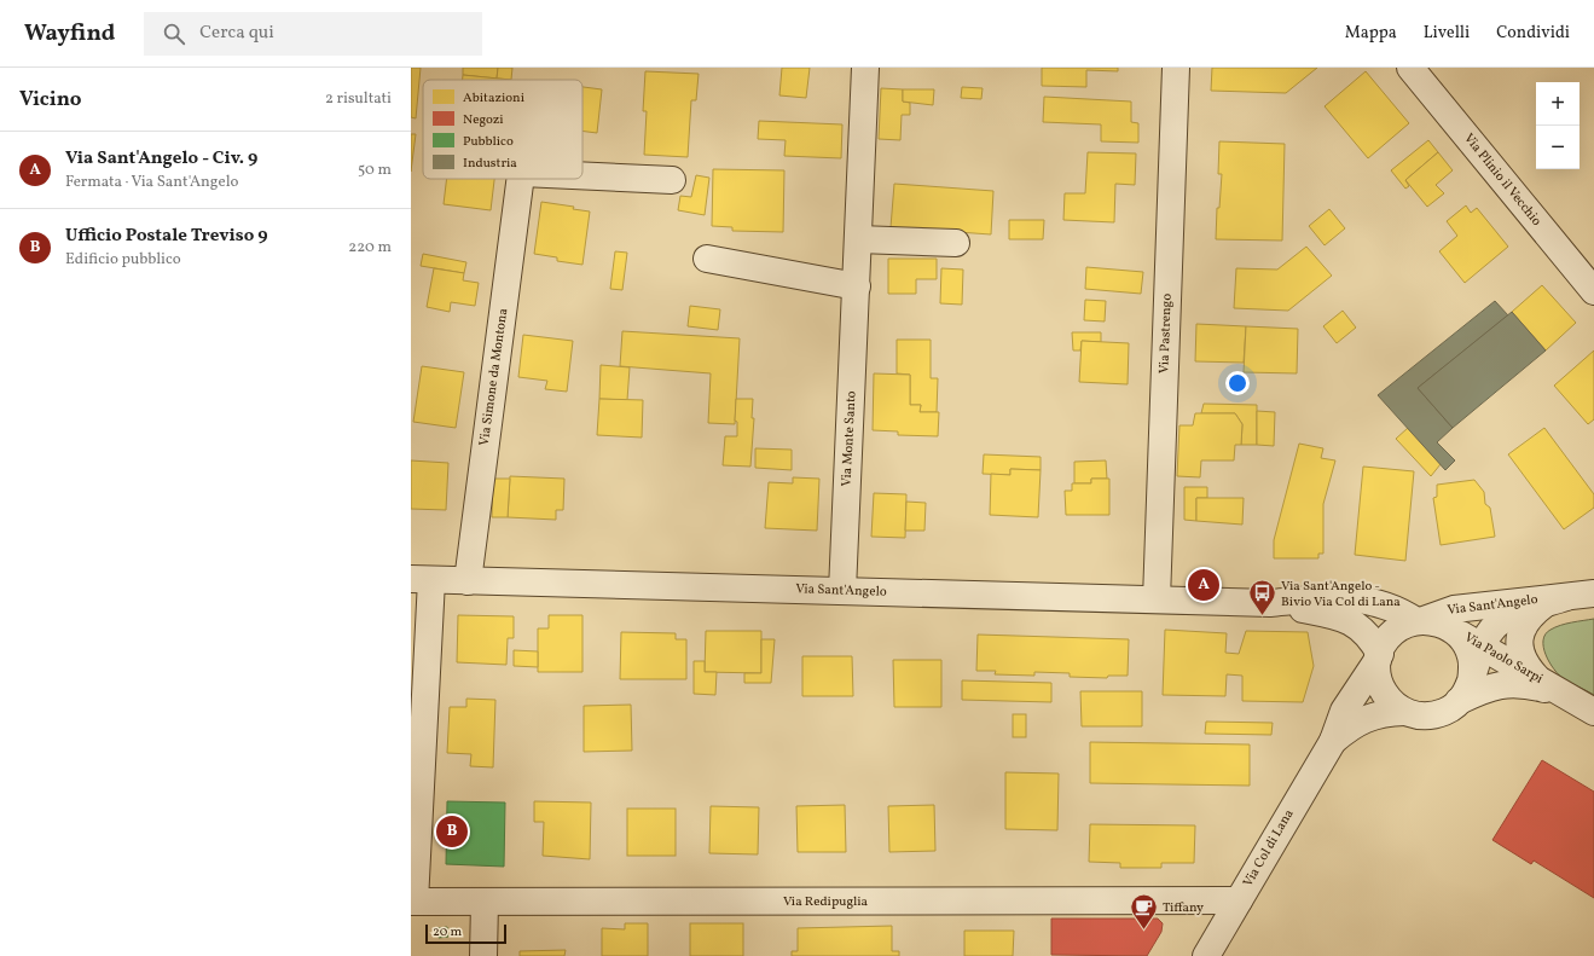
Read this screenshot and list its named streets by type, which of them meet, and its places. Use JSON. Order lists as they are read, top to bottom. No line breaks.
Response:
{"streets":{"street":["Via Plinio il Vecchio","Via Pastrengo","Via Simone da Montona","Via Monte Santo","Via Sant'Angelo","Via Paolo Sarpi","Via Col di Lana","Via Redipuglia"]},"crossings":[["Via Pastrengo","Via Sant'Angelo"],["Via Simone da Montona","Via Sant'Angelo"],["Via Monte Santo","Via Sant'Angelo"],["Via Sant'Angelo","Via Paolo Sarpi"],["Via Sant'Angelo","Via Col di Lana"],["Via Paolo Sarpi","Via Col di Lana"],["Via Col di Lana","Via Redipuglia"]],"places":{"bus stop":["Via Sant'Angelo - Bivio Via Col di Lana"],"cafe":["Tiffany"]},"legend":["Abitazioni","Negozi","Pubblico","Industria"],"scale_bar":"20 m","page":{"header":"Wayfind","search":"Cerca qui","nav":["Mappa","Livelli","Condividi"],"heading":["Vicino","2 risultati"],"map_buttons":["+","−"],"list":[{"mark":"A","name":"Via Sant'Angelo - Civ. 9","note":"Fermata · Via Sant'Angelo","value":"50 m"},{"mark":"B","name":"Ufficio Postale Treviso 9","note":"Edificio pubblico","value":"220 m"}],"pins":["A","B"],"scale":"20 m"}}
